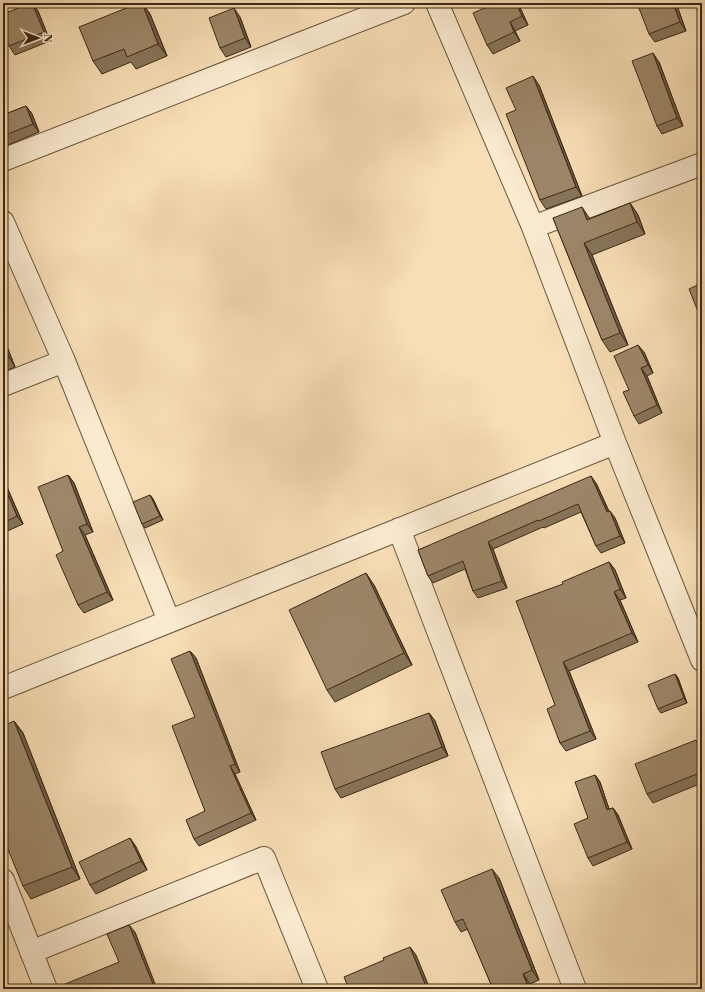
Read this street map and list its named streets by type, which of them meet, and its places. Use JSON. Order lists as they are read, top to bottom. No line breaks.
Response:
{"north":"right"}
